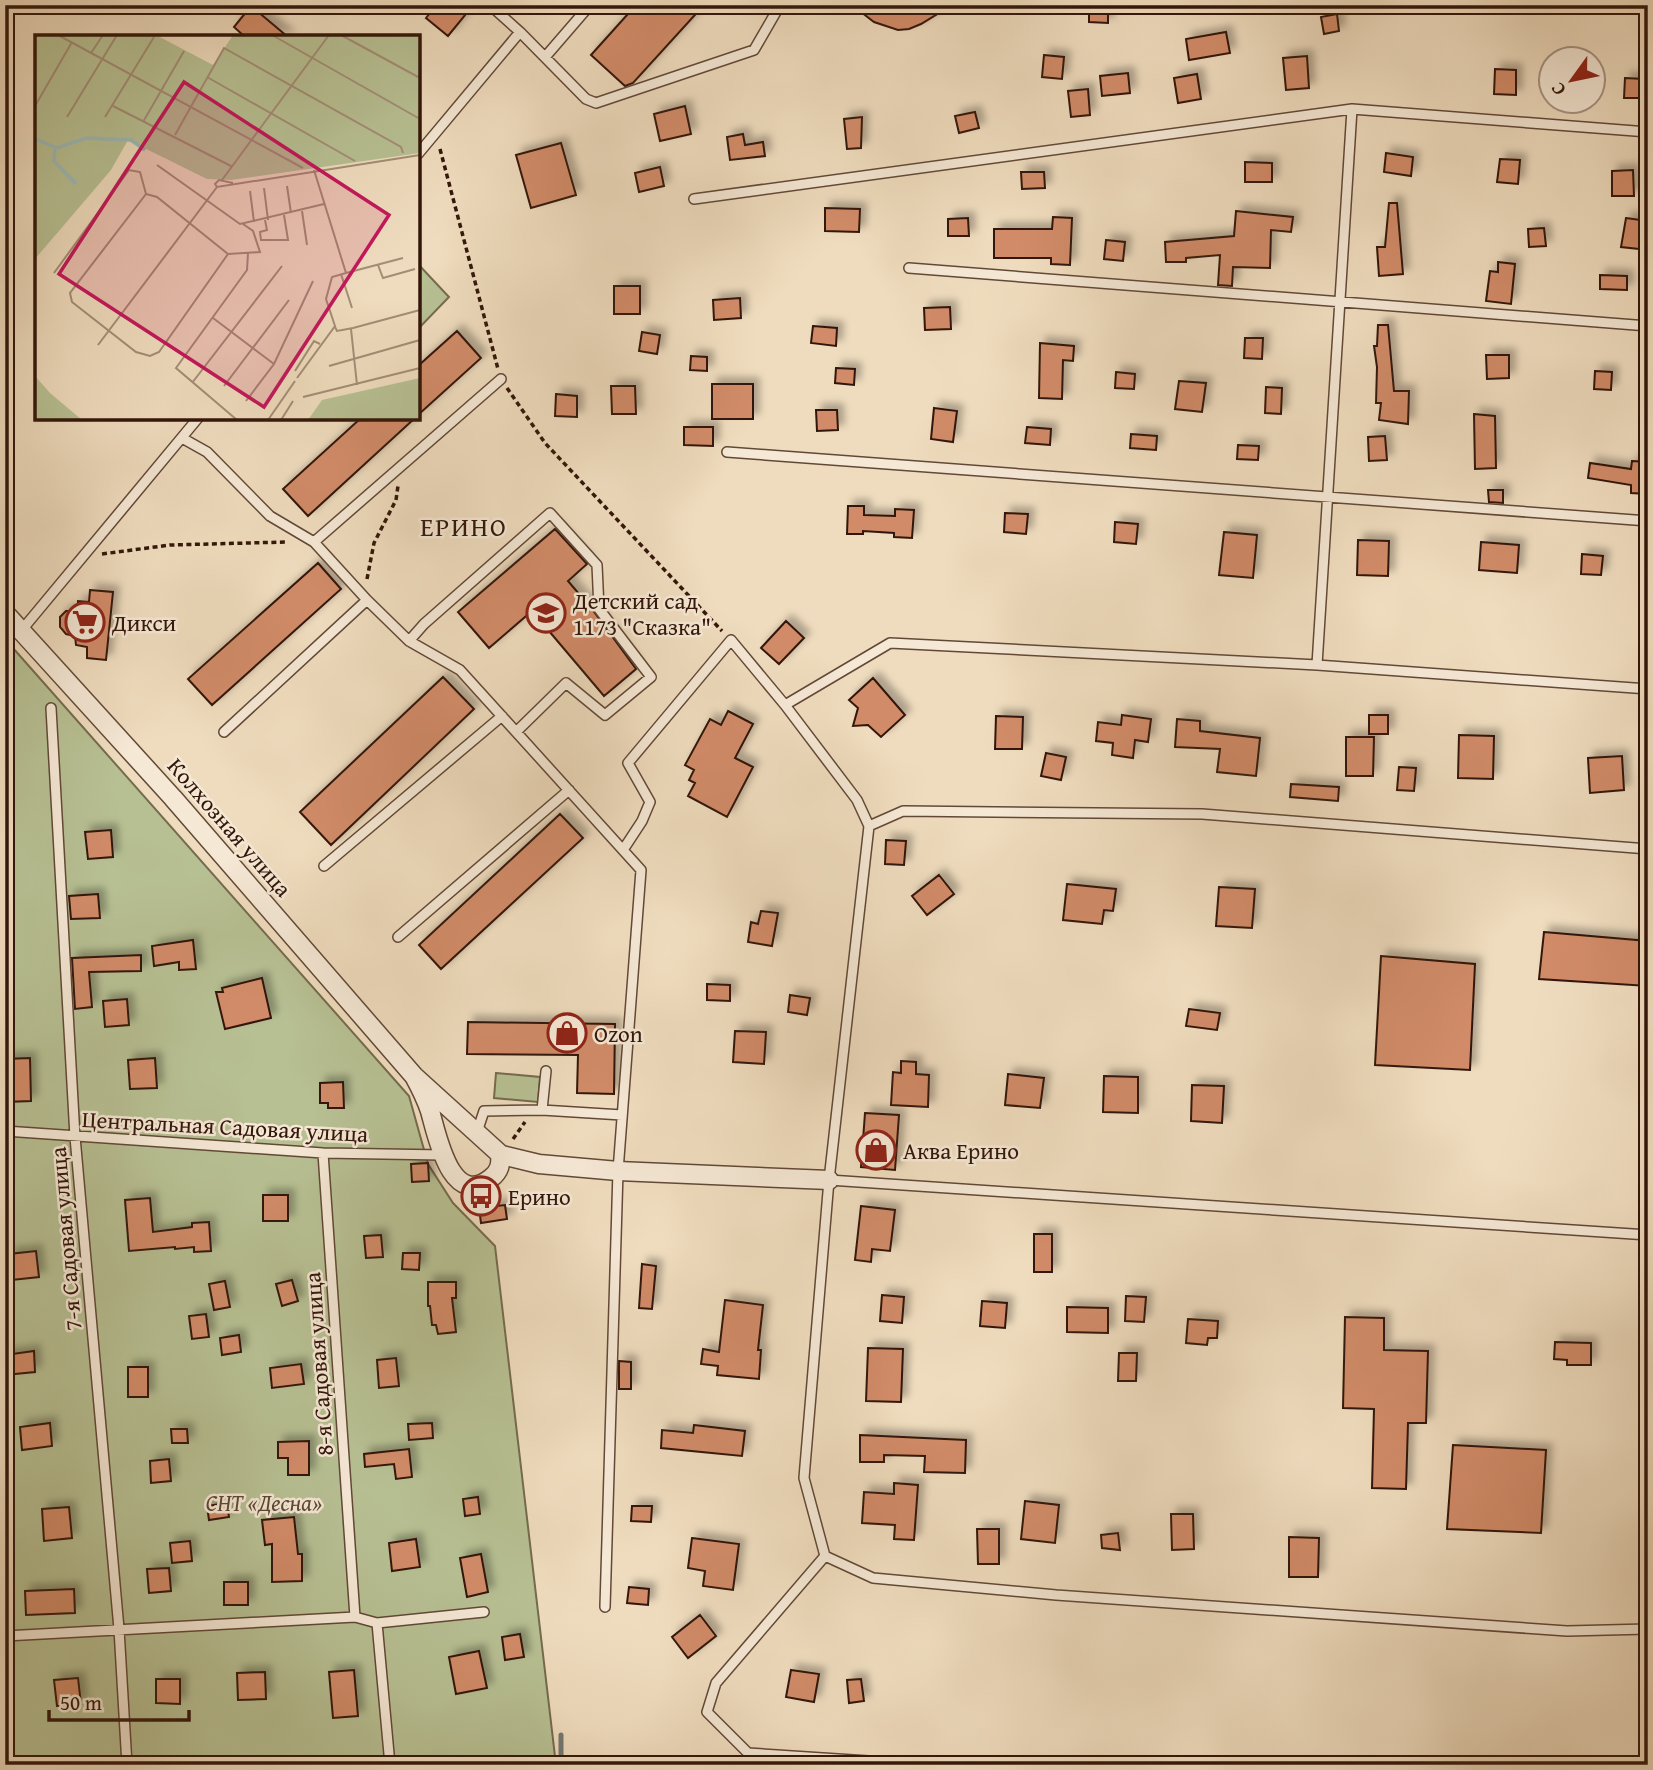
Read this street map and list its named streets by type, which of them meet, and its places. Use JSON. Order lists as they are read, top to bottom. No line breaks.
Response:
{"streets":{"street":["Колхозная улица"],"lane":["Центральная Садовая улица","7-я Садовая улица","8-я Садовая улица"]},"crossings":[["Колхозная улица","Центральная Садовая улица"],["Центральная Садовая улица","7-я Садовая улица"],["Центральная Садовая улица","8-я Садовая улица"]],"districts":["ЕРИНО"],"parks":["СНТ «Десна»"],"places":{"school or university":["Детский сад 1173 \"Сказка\""],"supermarket":["Дикси"],"shop":["Ozon","Аква Ерино"],"bus stop":["Ерино"]},"scale_bar":"50 m","north":"bottom left"}
